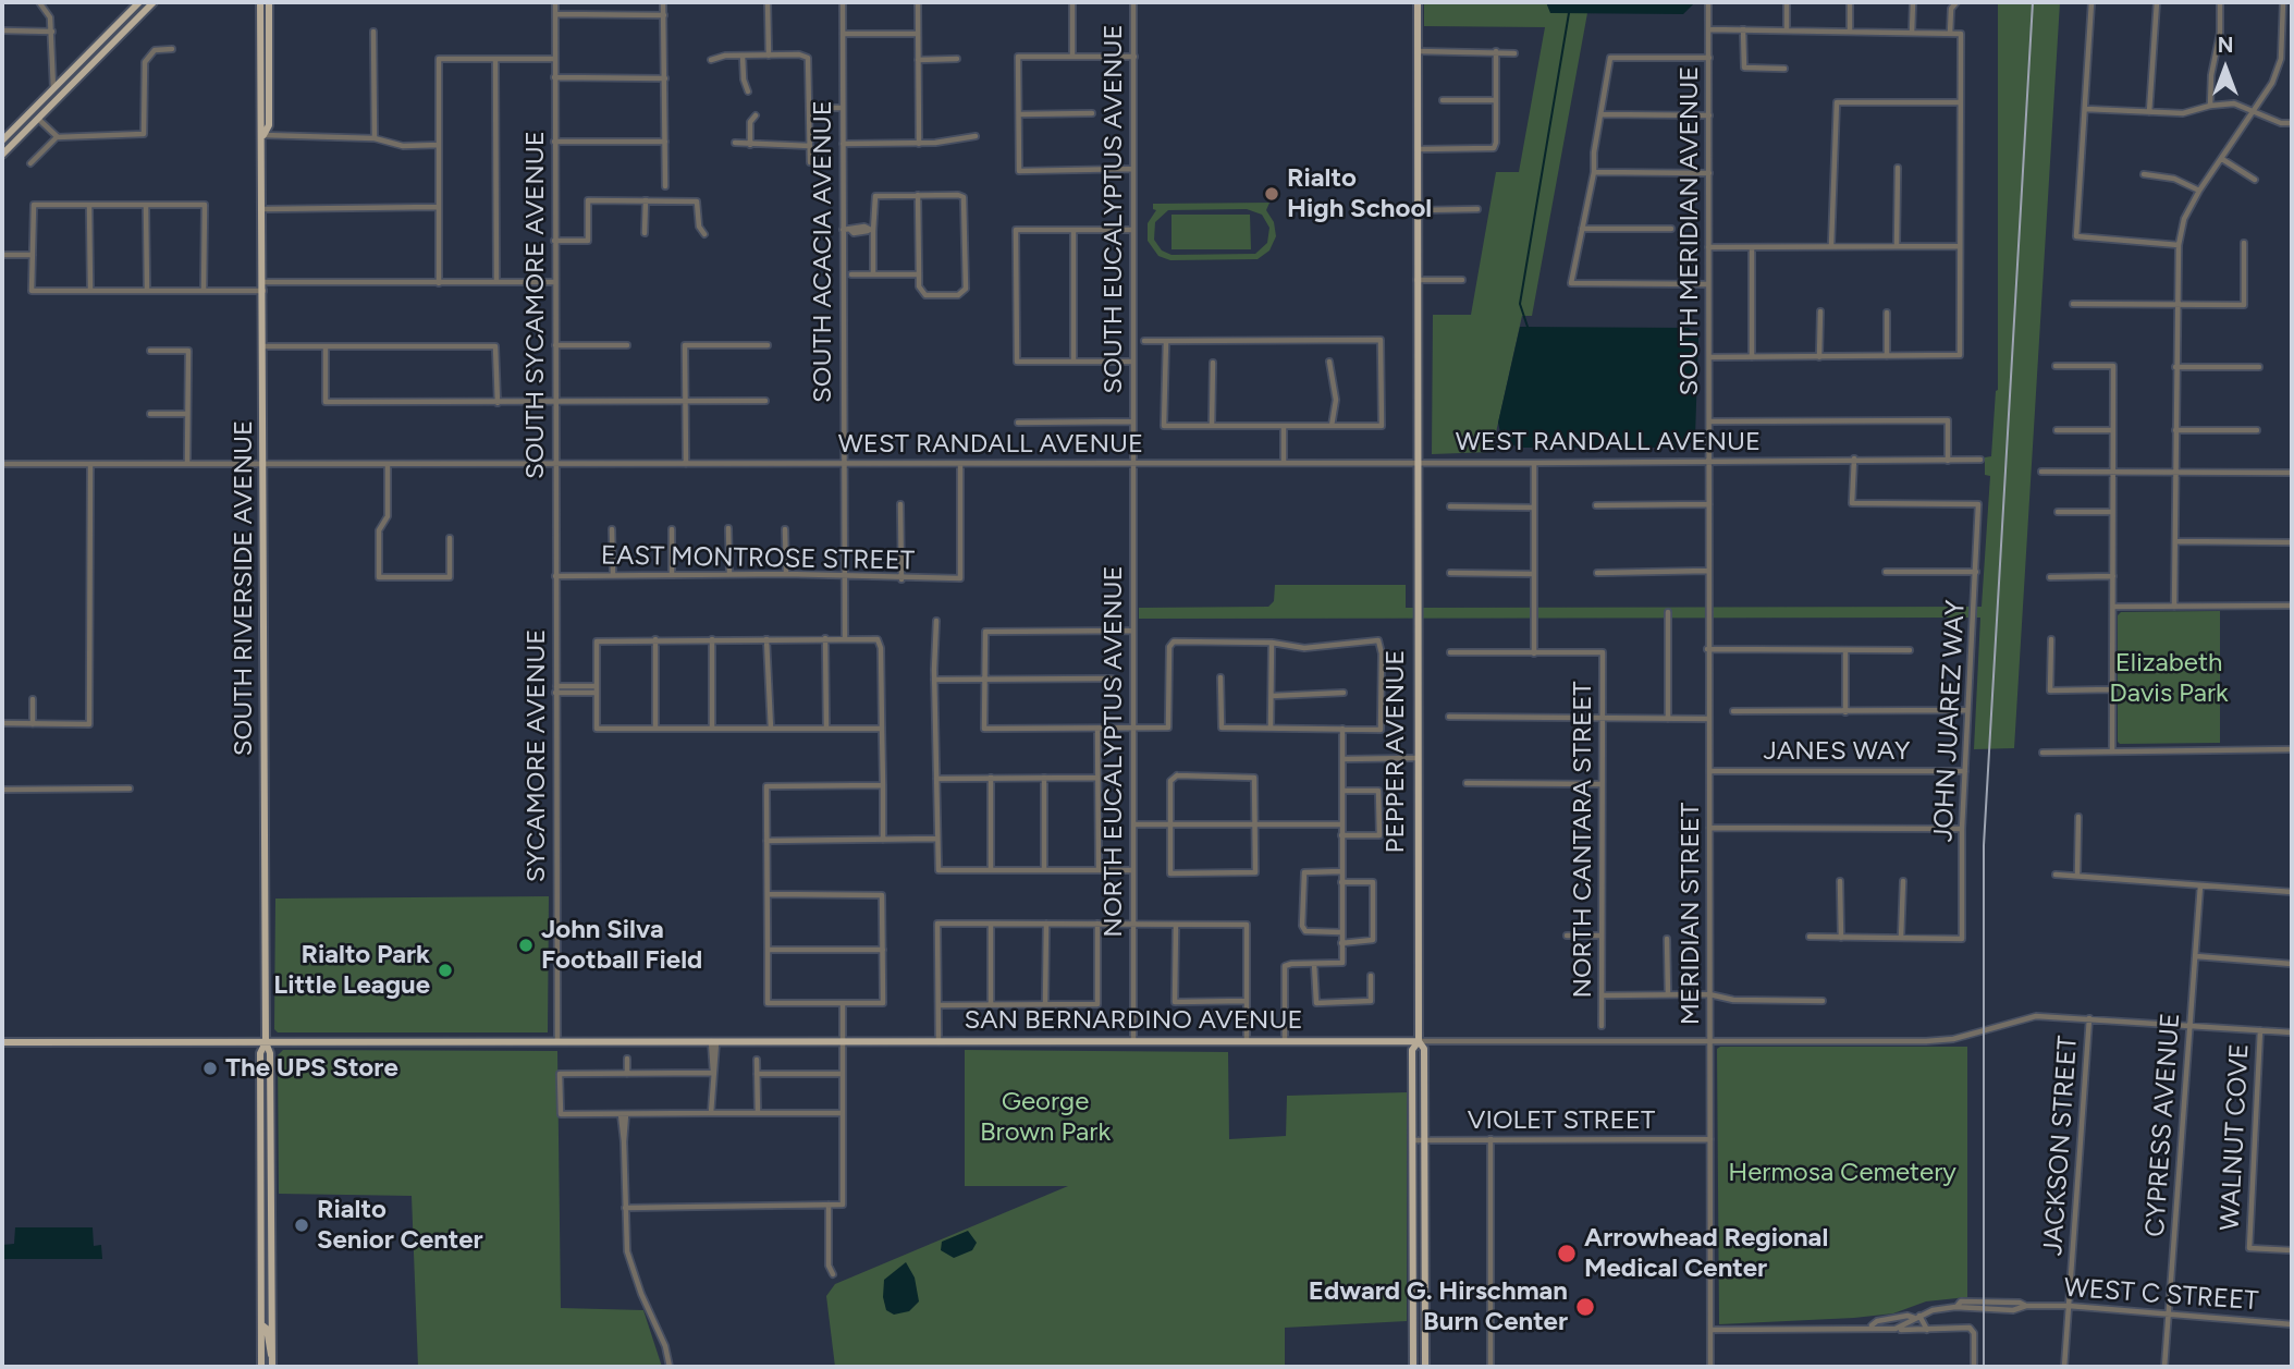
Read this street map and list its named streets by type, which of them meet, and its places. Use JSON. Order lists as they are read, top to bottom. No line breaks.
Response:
{"streets":{"main road":["SOUTH RIVERSIDE AVENUE","PEPPER AVENUE","SAN BERNARDINO AVENUE"],"street":["SOUTH EUCALYPTUS AVENUE","SOUTH MERIDIAN AVENUE","SOUTH ACACIA AVENUE","SOUTH SYCAMORE AVENUE","WEST RANDALL AVENUE","EAST MONTROSE STREET","JOHN JUAREZ WAY","NORTH EUCALYPTUS AVENUE","JANES WAY","SYCAMORE AVENUE","NORTH CANTARA STREET","MERIDIAN STREET","VIOLET STREET","CYPRESS AVENUE","WALNUT COVE","JACKSON STREET","WEST C STREET"]},"crossings":[["SOUTH EUCALYPTUS AVENUE","WEST RANDALL AVENUE"],["SOUTH EUCALYPTUS AVENUE","NORTH EUCALYPTUS AVENUE"],["SOUTH MERIDIAN AVENUE","WEST RANDALL AVENUE"],["SOUTH MERIDIAN AVENUE","MERIDIAN STREET"],["SOUTH ACACIA AVENUE","WEST RANDALL AVENUE"],["SOUTH ACACIA AVENUE","EAST MONTROSE STREET"],["SOUTH SYCAMORE AVENUE","WEST RANDALL AVENUE"],["SOUTH SYCAMORE AVENUE","EAST MONTROSE STREET"],["SOUTH SYCAMORE AVENUE","SYCAMORE AVENUE"],["WEST RANDALL AVENUE","EAST MONTROSE STREET"],["WEST RANDALL AVENUE","SOUTH RIVERSIDE AVENUE"],["WEST RANDALL AVENUE","JOHN JUAREZ WAY"],["WEST RANDALL AVENUE","NORTH EUCALYPTUS AVENUE"],["WEST RANDALL AVENUE","PEPPER AVENUE"],["WEST RANDALL AVENUE","MERIDIAN STREET"],["SOUTH RIVERSIDE AVENUE","SAN BERNARDINO AVENUE"],["JOHN JUAREZ WAY","JANES WAY"],["NORTH EUCALYPTUS AVENUE","SAN BERNARDINO AVENUE"],["PEPPER AVENUE","SAN BERNARDINO AVENUE"],["PEPPER AVENUE","VIOLET STREET"],["JANES WAY","MERIDIAN STREET"],["SYCAMORE AVENUE","SAN BERNARDINO AVENUE"],["MERIDIAN STREET","SAN BERNARDINO AVENUE"],["MERIDIAN STREET","VIOLET STREET"],["MERIDIAN STREET","WEST C STREET"],["SAN BERNARDINO AVENUE","CYPRESS AVENUE"],["SAN BERNARDINO AVENUE","WALNUT COVE"],["SAN BERNARDINO AVENUE","JACKSON STREET"],["CYPRESS AVENUE","WEST C STREET"],["JACKSON STREET","WEST C STREET"]],"parks":["Elizabeth Davis Park","George Brown Park","Hermosa Cemetery"],"places":["Rialto High School","John Silva Football Field","Rialto Park Little League","The UPS Store","Rialto Senior Center","Arrowhead Regional Medical Center","Edward G. Hirschman Burn Center"],"north":"top"}
